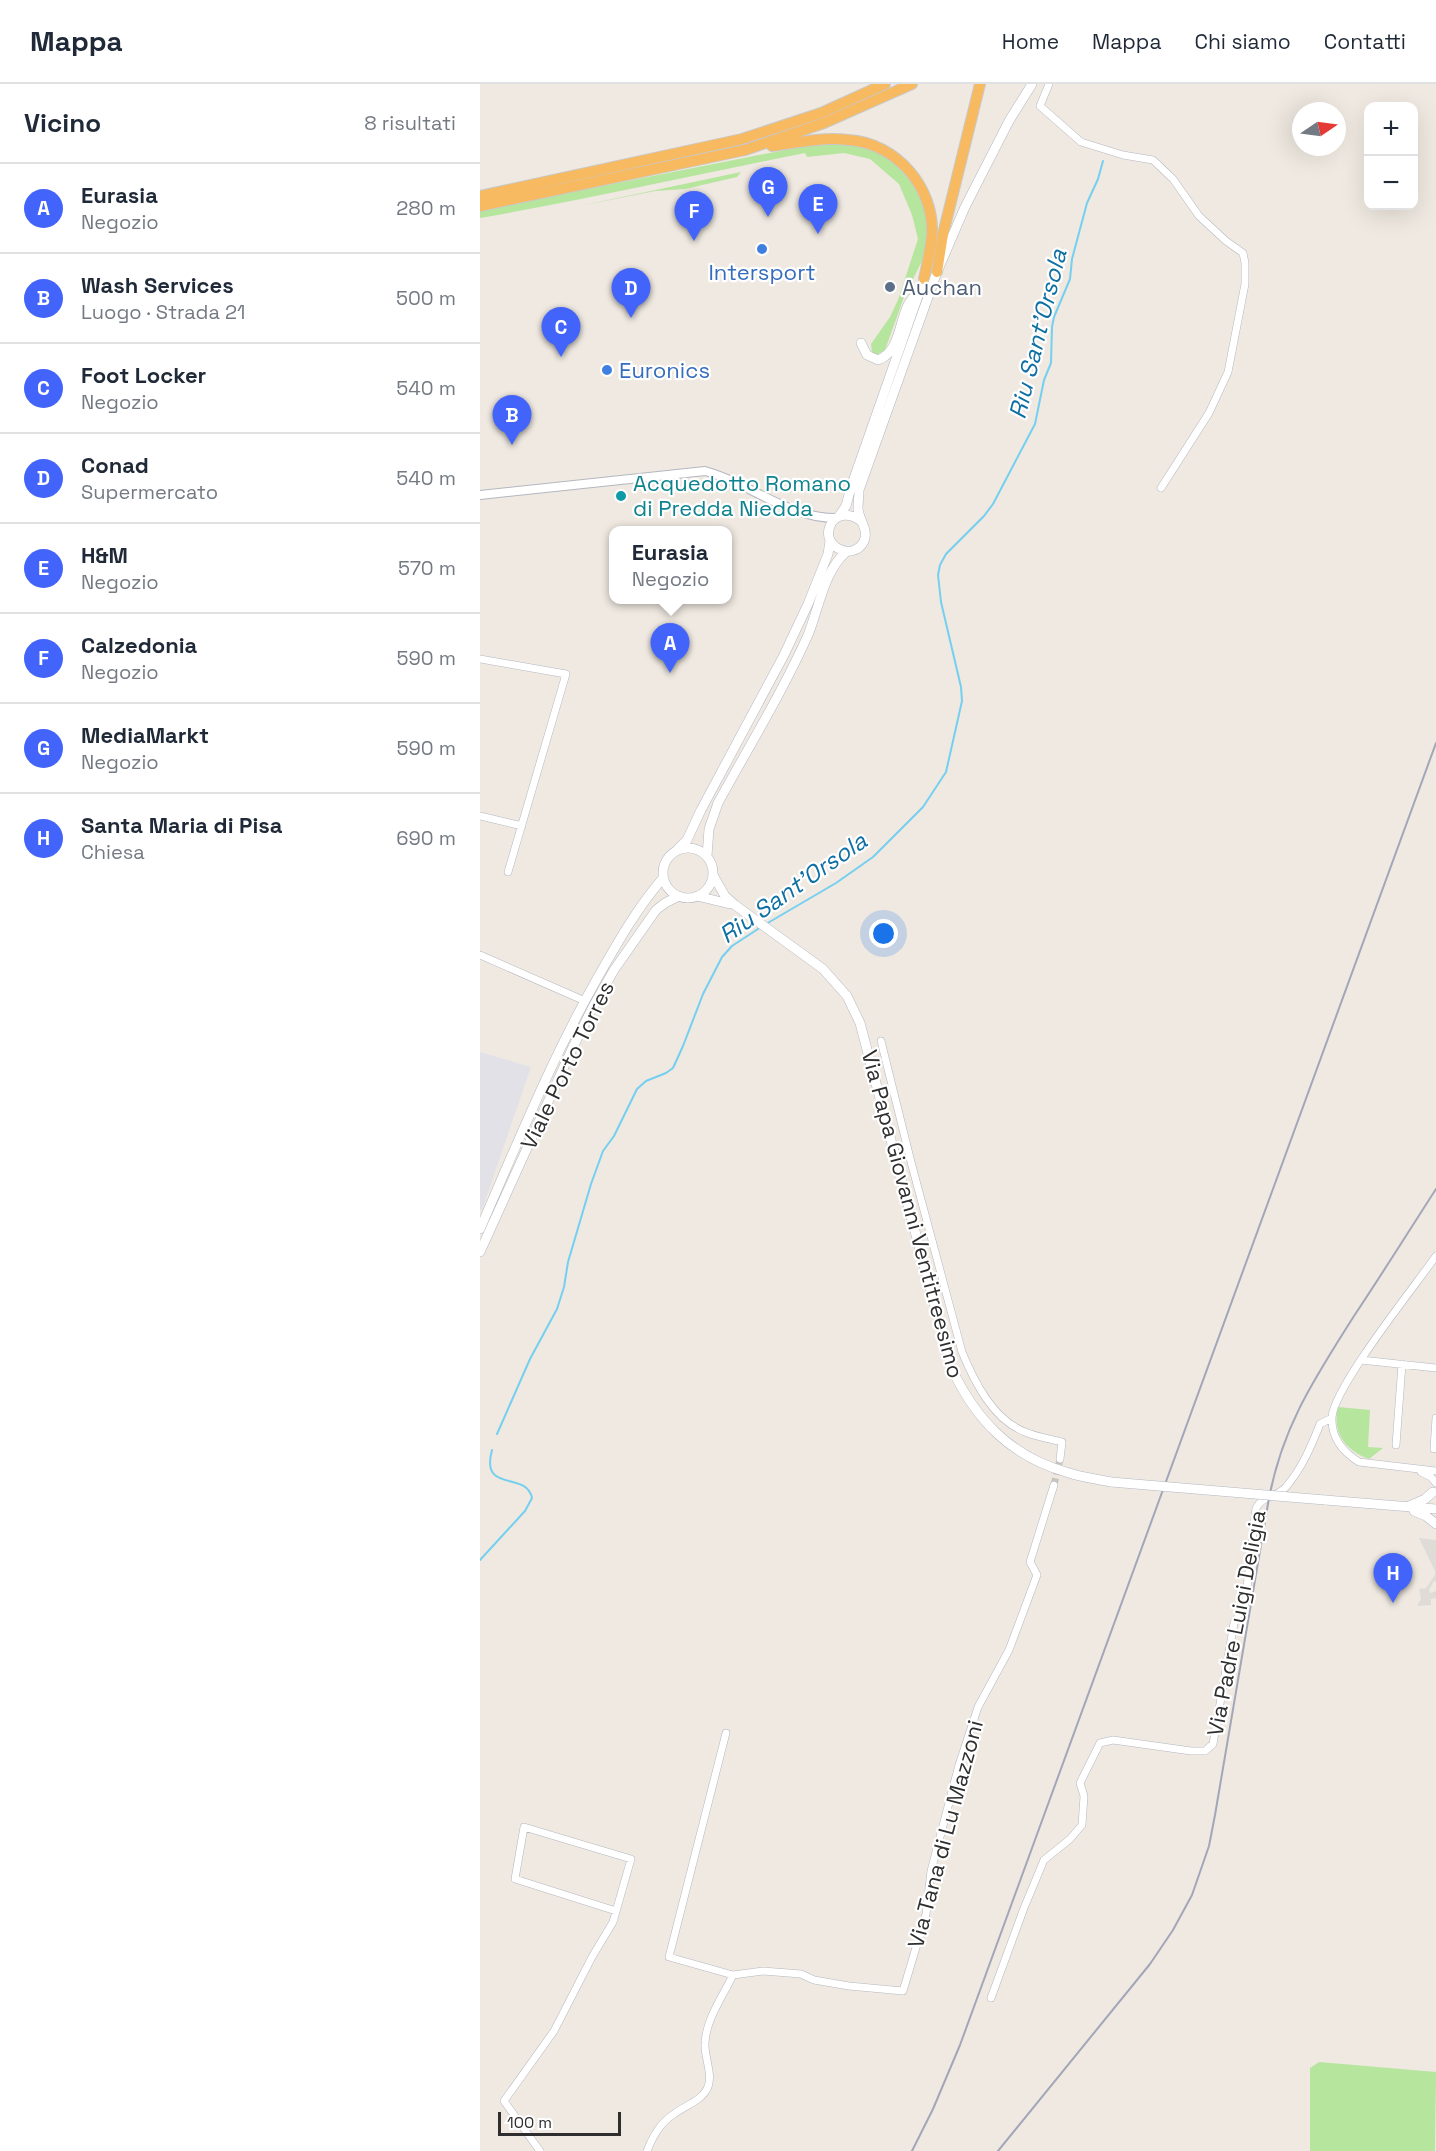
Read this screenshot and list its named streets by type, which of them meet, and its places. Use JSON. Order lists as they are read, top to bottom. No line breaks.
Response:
{"streets":{"main road":["Viale Porto Torres","Via Papa Giovanni Ventitreesimo"],"street":["Via Padre Luigi Deligia","Via Tana di Lu Mazzoni"]},"crossings":[["Viale Porto Torres","Via Papa Giovanni Ventitreesimo"]],"water":["Riu Sant'Orsola"],"places":["Intersport","Auchan","Euronics","Acquedotto Romano di Predda Niedda"],"scale_bar":"100 m","north":"right","page":{"header":"Mappa","nav":["Home","Mappa","Chi siamo","Contatti"],"heading":["Vicino","8 risultati"],"map_buttons":["+","−"],"list":[{"mark":"A","name":"Eurasia","note":"Negozio","value":"280 m"},{"mark":"B","name":"Wash Services","note":"Luogo · Strada 21","value":"500 m"},{"mark":"C","name":"Foot Locker","note":"Negozio","value":"540 m"},{"mark":"D","name":"Conad","note":"Supermercato","value":"540 m"},{"mark":"E","name":"H&M","note":"Negozio","value":"570 m"},{"mark":"F","name":"Calzedonia","note":"Negozio","value":"590 m"},{"mark":"G","name":"MediaMarkt","note":"Negozio","value":"590 m"},{"mark":"H","name":"Santa Maria di Pisa","note":"Chiesa","value":"690 m"}],"pins":["G","E","F","D","C","B","A","H"],"popup":["Eurasia","Negozio"],"scale":"100 m"}}
